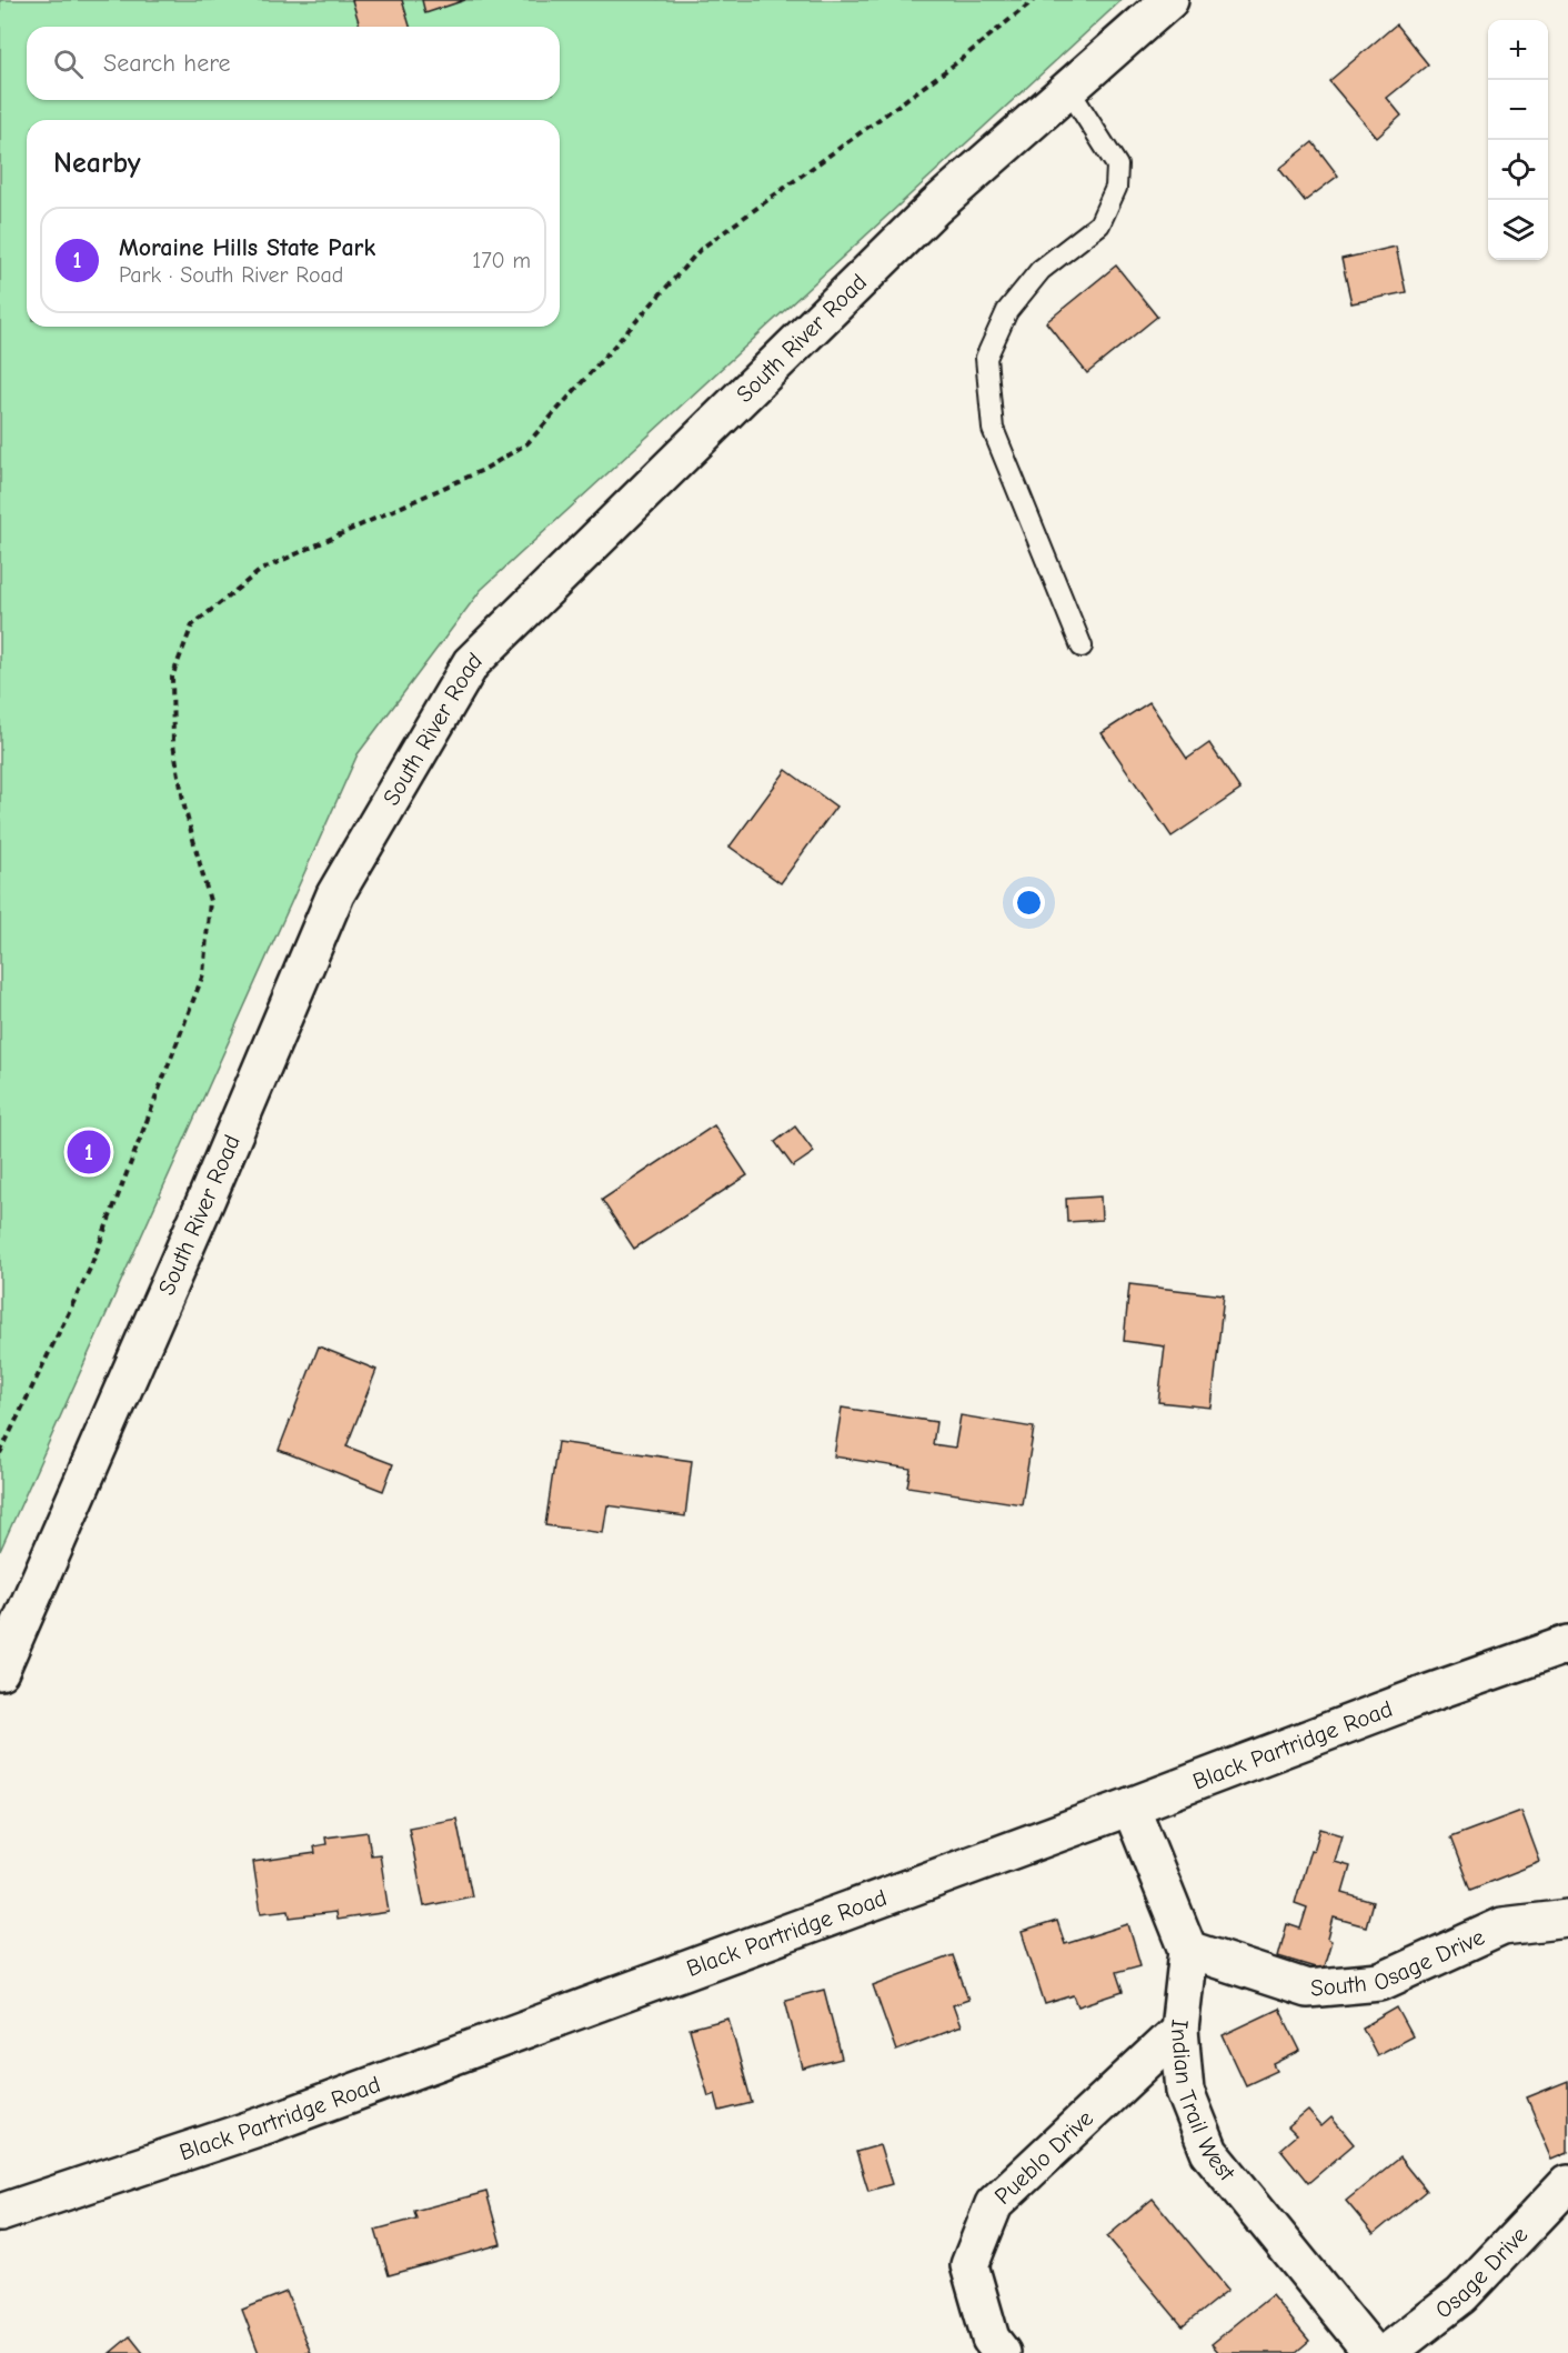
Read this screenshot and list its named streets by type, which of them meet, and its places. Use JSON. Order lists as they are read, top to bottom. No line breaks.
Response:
{"streets":{"street":["South River Road","Black Partridge Road","South Osage Drive","Indian Trail West","Pueblo Drive","Osage Drive"]},"crossings":[["Black Partridge Road","Indian Trail West"],["South Osage Drive","Indian Trail West"],["Indian Trail West","Pueblo Drive"]],"page":{"map_buttons":["+","−"],"search":"Search here","heading":"Nearby","list":[{"mark":"1","name":"Moraine Hills State Park","note":"Park · South River Road","value":"170 m"}],"pins":"1"}}
